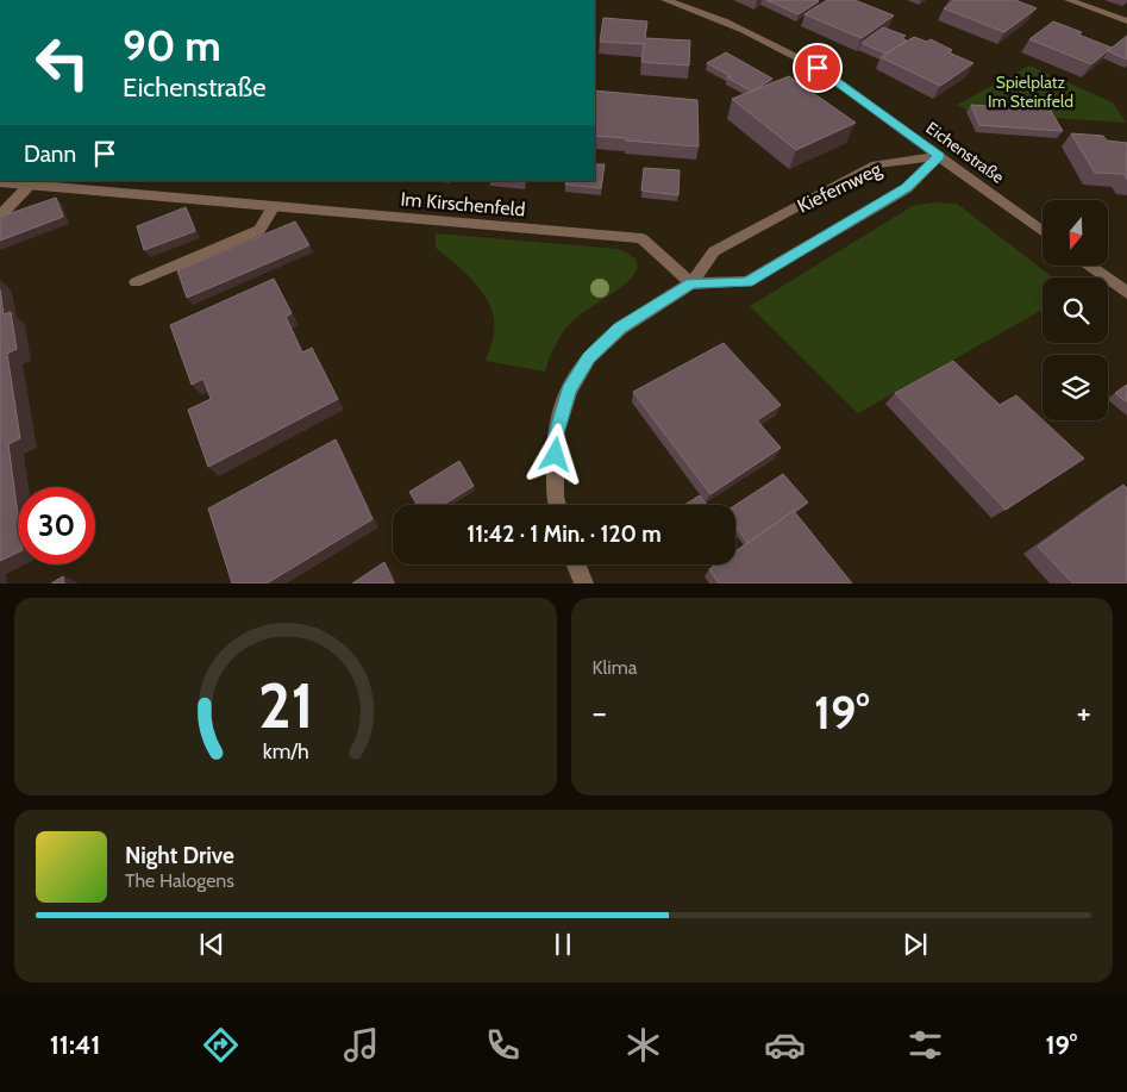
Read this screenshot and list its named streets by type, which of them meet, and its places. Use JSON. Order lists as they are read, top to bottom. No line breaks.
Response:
{"streets":{"street":["Eichenstraße","Kiefernweg","Im Kirschenfeld"]},"crossings":[["Eichenstraße","Kiefernweg"],["Kiefernweg","Im Kirschenfeld"]],"parks":["Spielplatz Im Steinfeld"],"north":"bottom","page":{"turn":["90 m","Eichenstraße"],"then":"Dann","limit":"30","trip":"11:42 · 1 Min. · 120 m","tile":"Klima","heat":["−","19°","+"],"song":["Night Drive","The Halogens"],"tabs":["11:41","19°"],"gauge":["21","km/h"]}}
